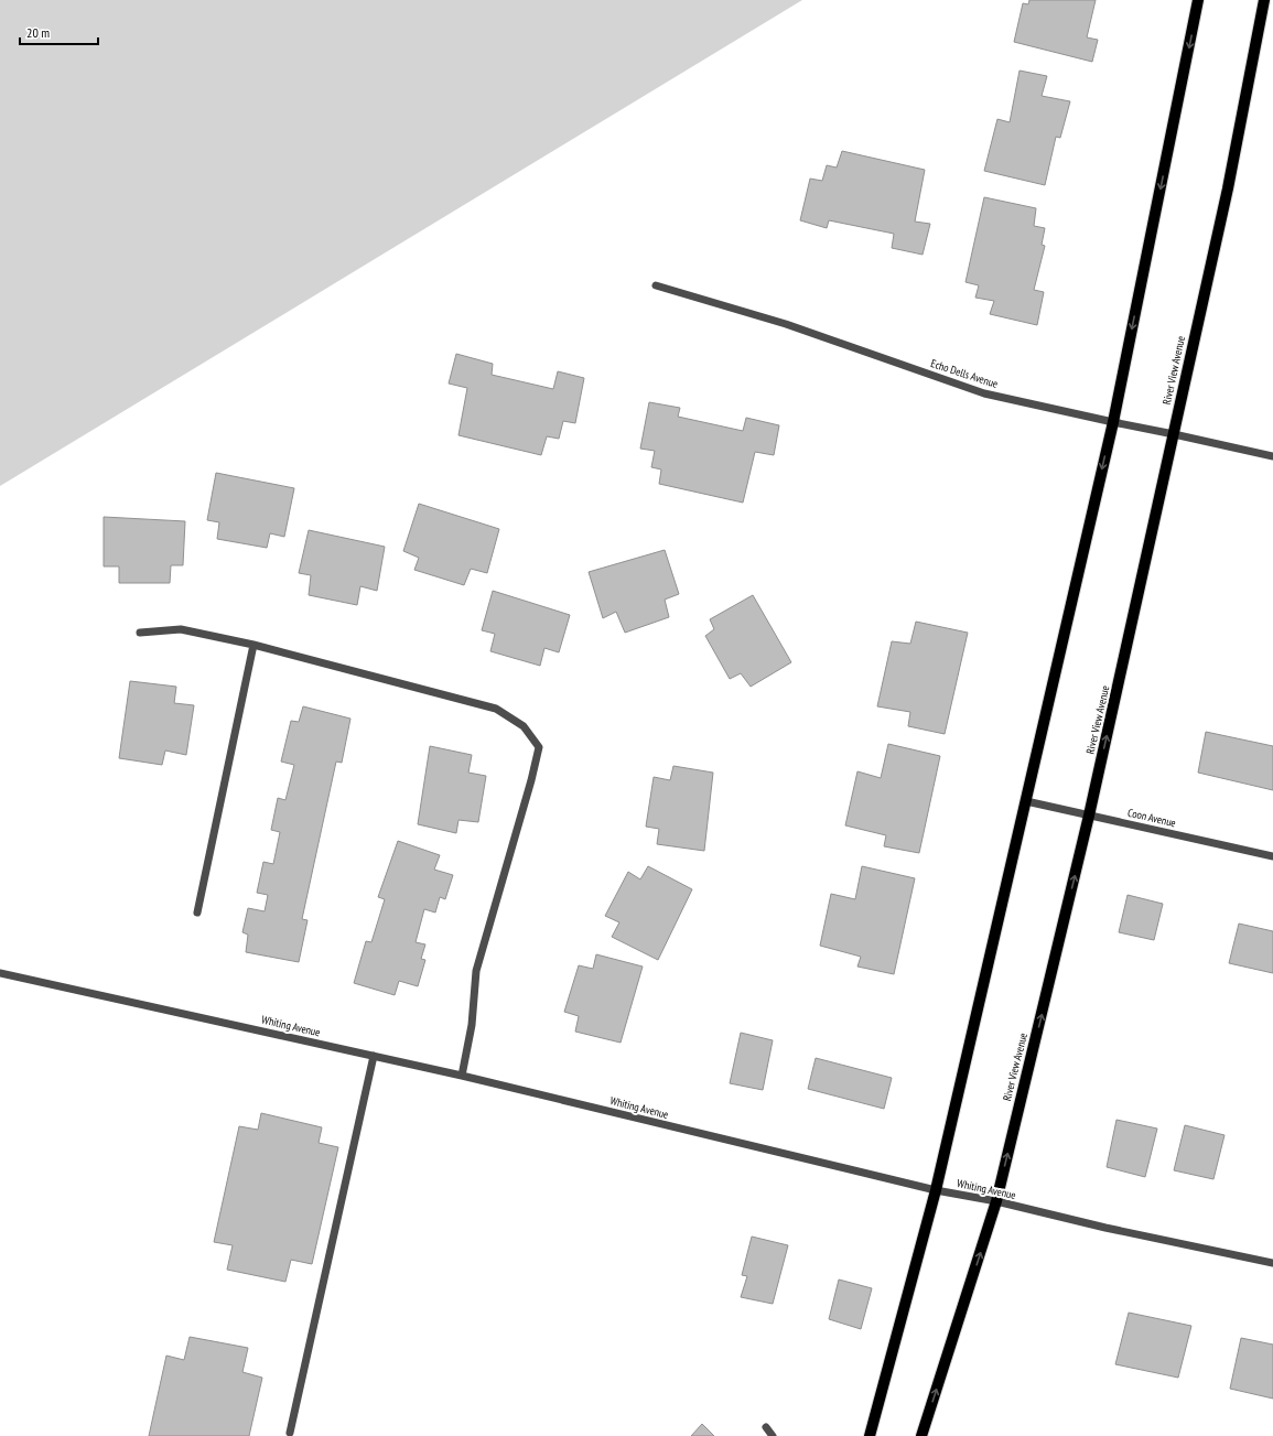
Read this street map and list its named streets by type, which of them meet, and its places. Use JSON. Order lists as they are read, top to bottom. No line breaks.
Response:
{"streets":{"main road":["River View Avenue"],"street":["Echo Dells Avenue","Coon Avenue","Whiting Avenue"]},"crossings":[["River View Avenue","Echo Dells Avenue"],["River View Avenue","Coon Avenue"],["River View Avenue","Whiting Avenue"]],"scale_bar":"20 m"}
